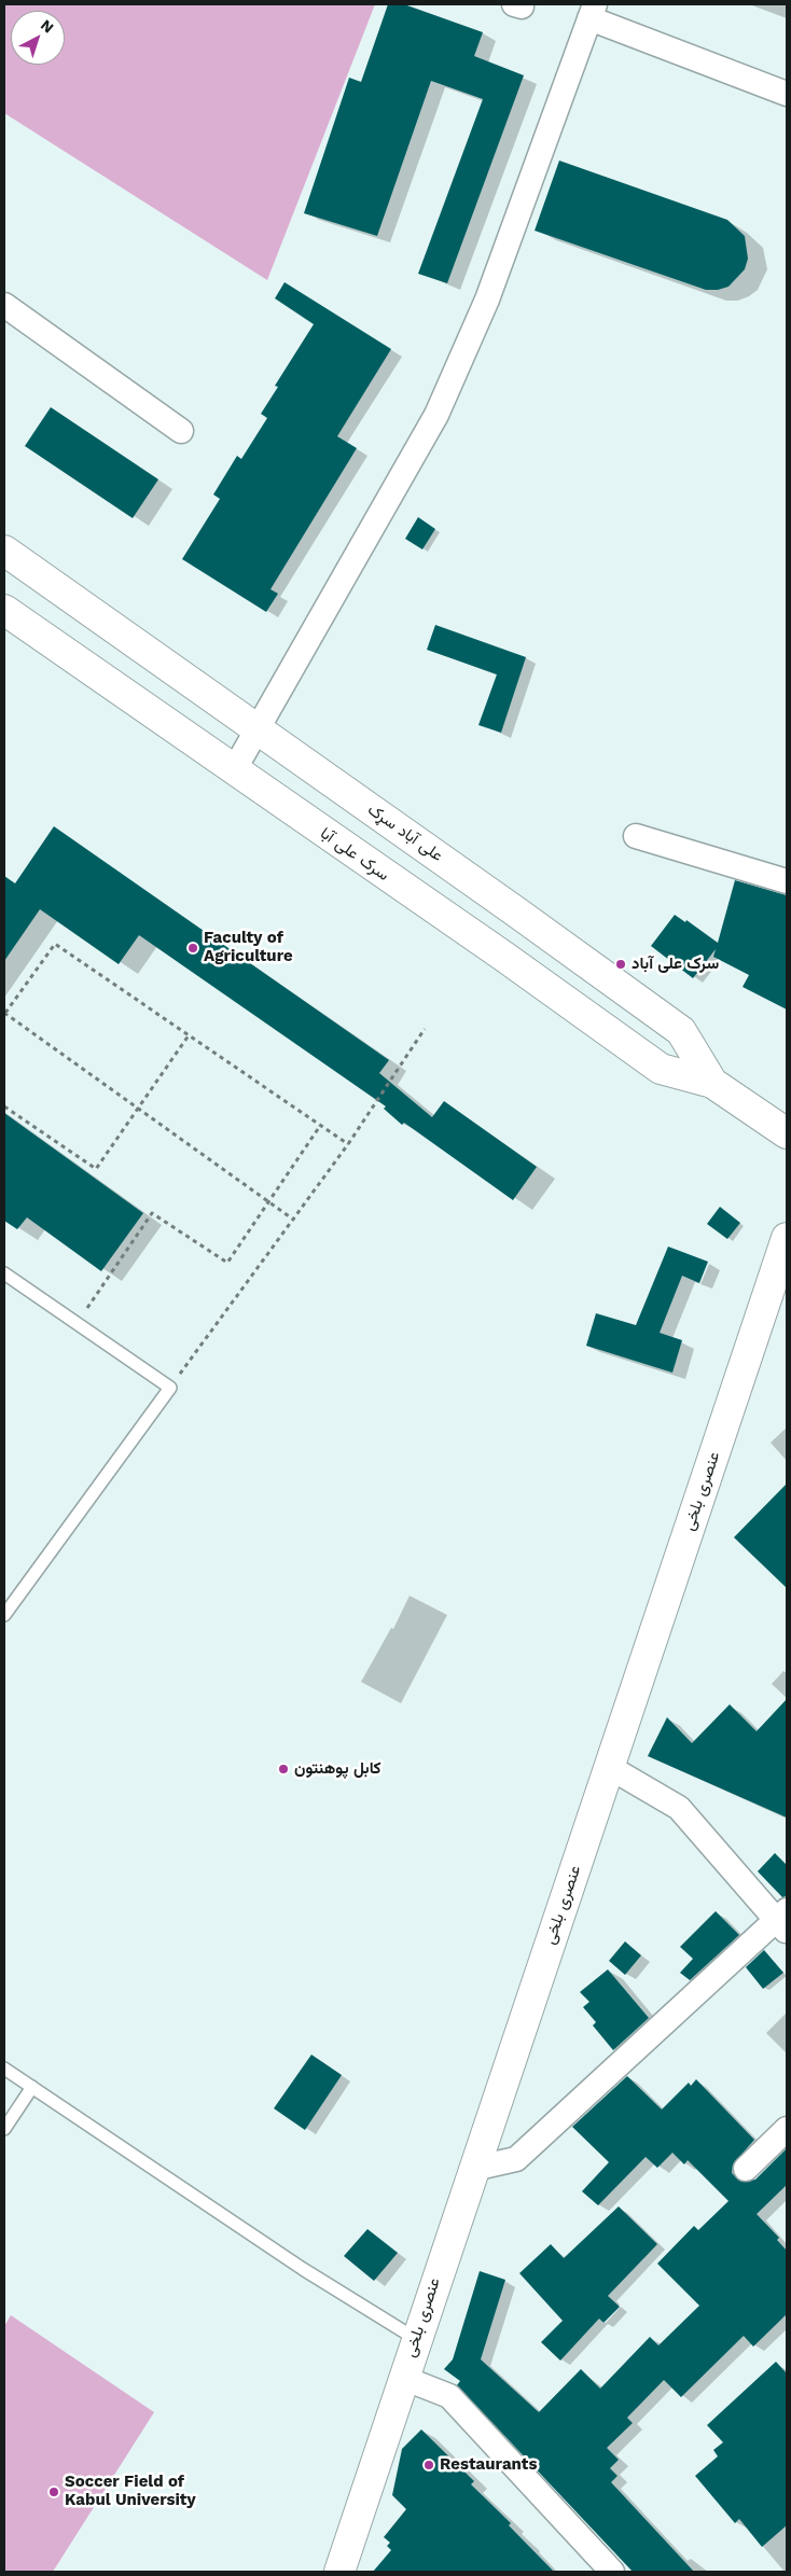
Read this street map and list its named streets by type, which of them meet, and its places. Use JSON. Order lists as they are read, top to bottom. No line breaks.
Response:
{"streets":{"street":["علی آباد سړک","سرک علی آبا","عنصری بلخی"]},"crossings":[["علی آباد سړک","سرک علی آبا"]],"places":["Faculty of Agriculture","سرک علی آباد","کابل پوهنتون","Restaurants","Soccer Field of Kabul University"],"north":"top right"}
